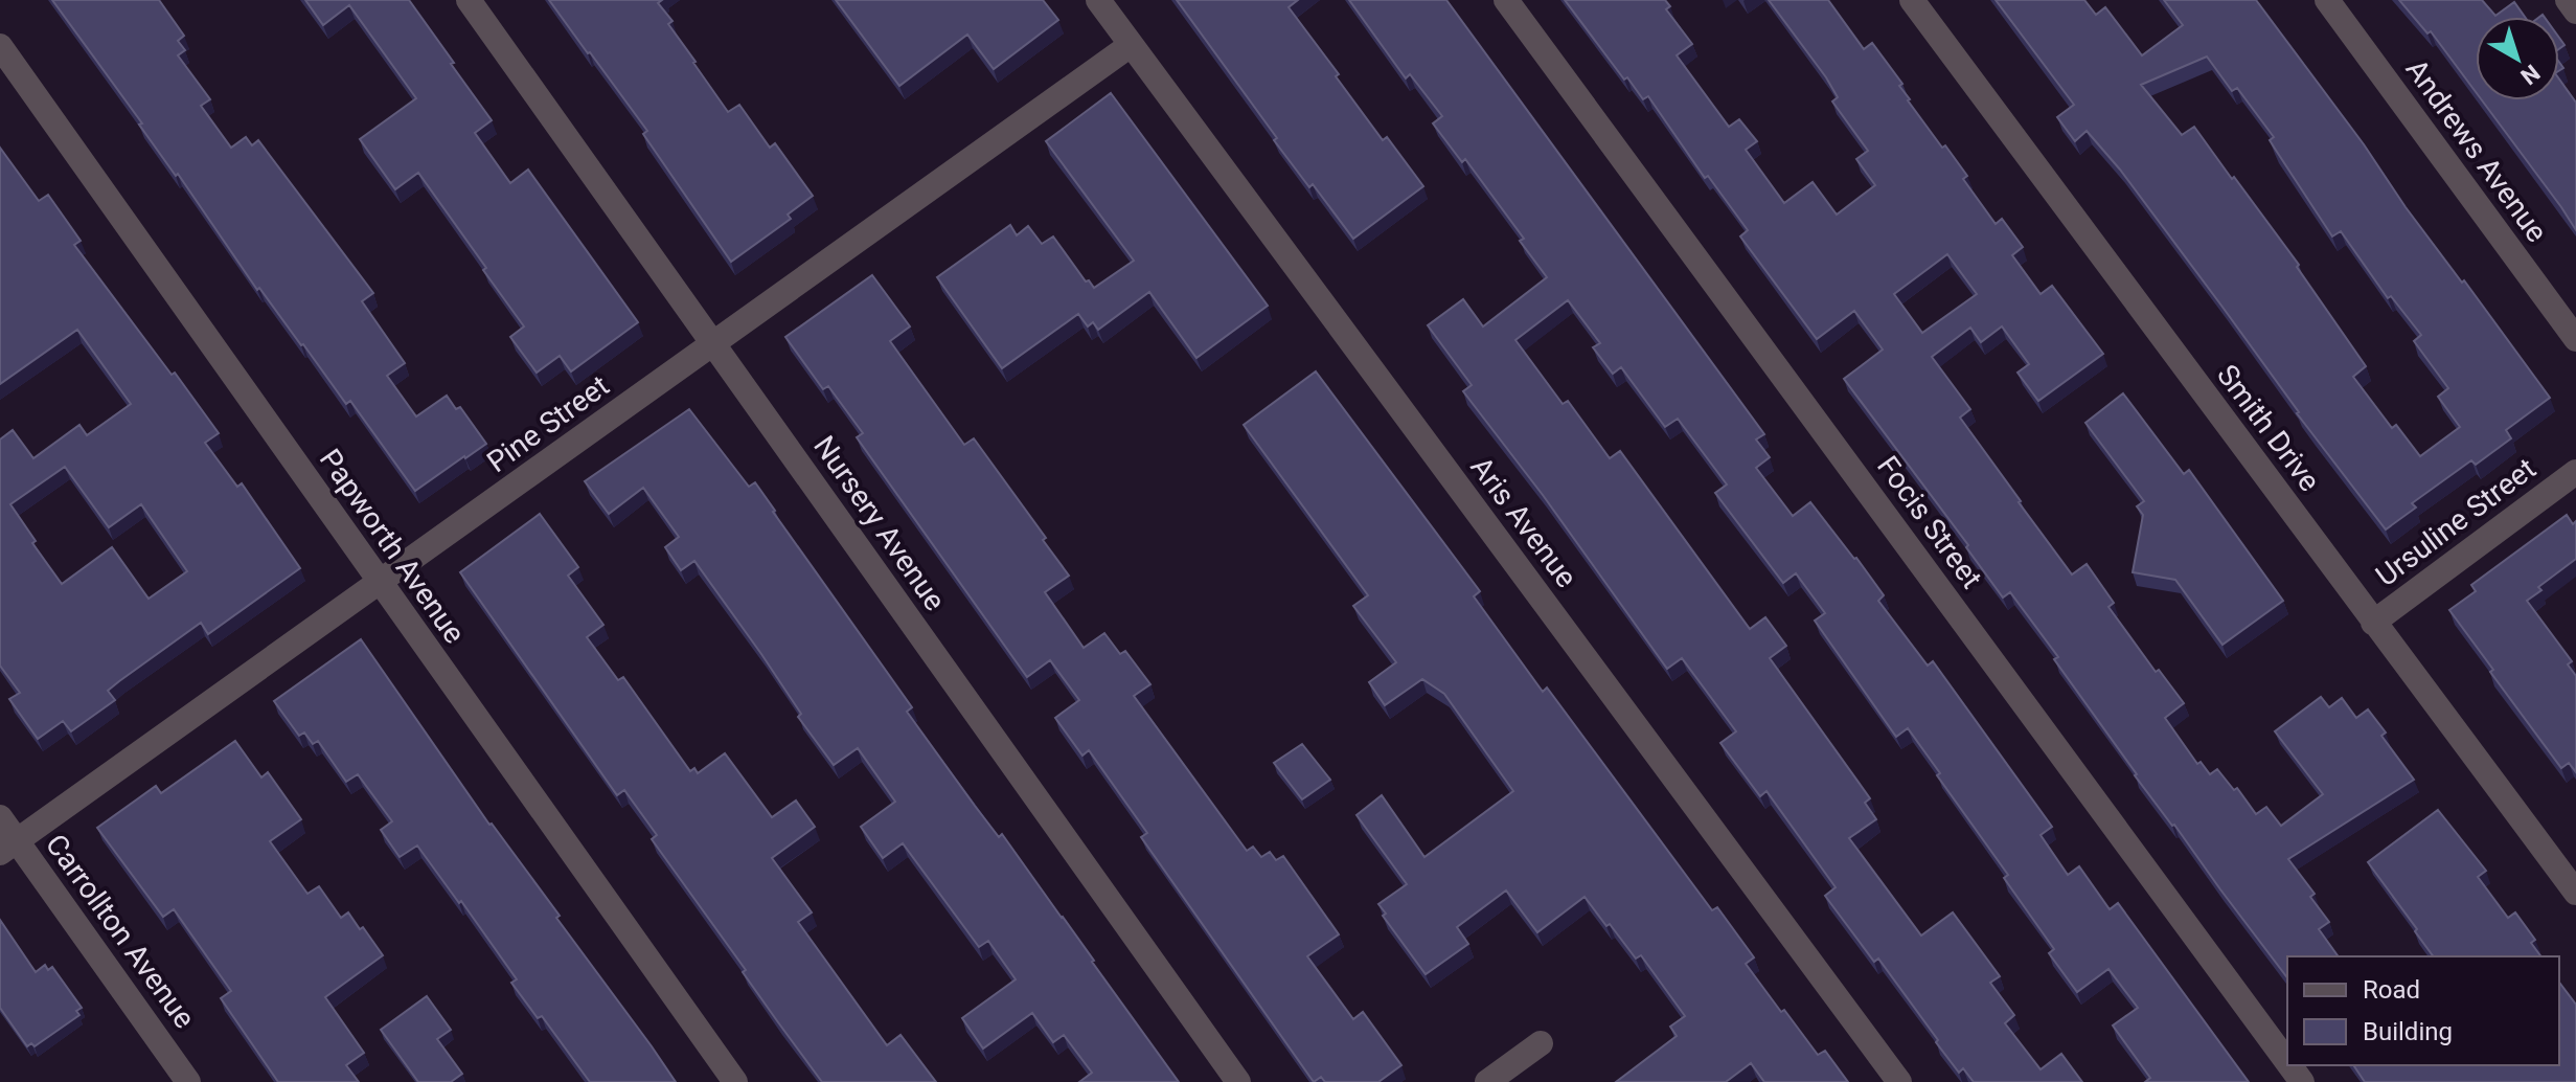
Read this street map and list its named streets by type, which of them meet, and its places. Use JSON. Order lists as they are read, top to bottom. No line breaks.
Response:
{"streets":{"street":["Andrews Avenue","Pine Street","Smith Drive","Aris Avenue","Focis Street","Ursuline Street","Nursery Avenue","Papworth Avenue","Carrollton Avenue"]},"crossings":[["Pine Street","Aris Avenue"],["Pine Street","Nursery Avenue"],["Pine Street","Papworth Avenue"],["Pine Street","Carrollton Avenue"],["Smith Drive","Ursuline Street"]],"legend":["Road","Building"],"north":"bottom right"}
